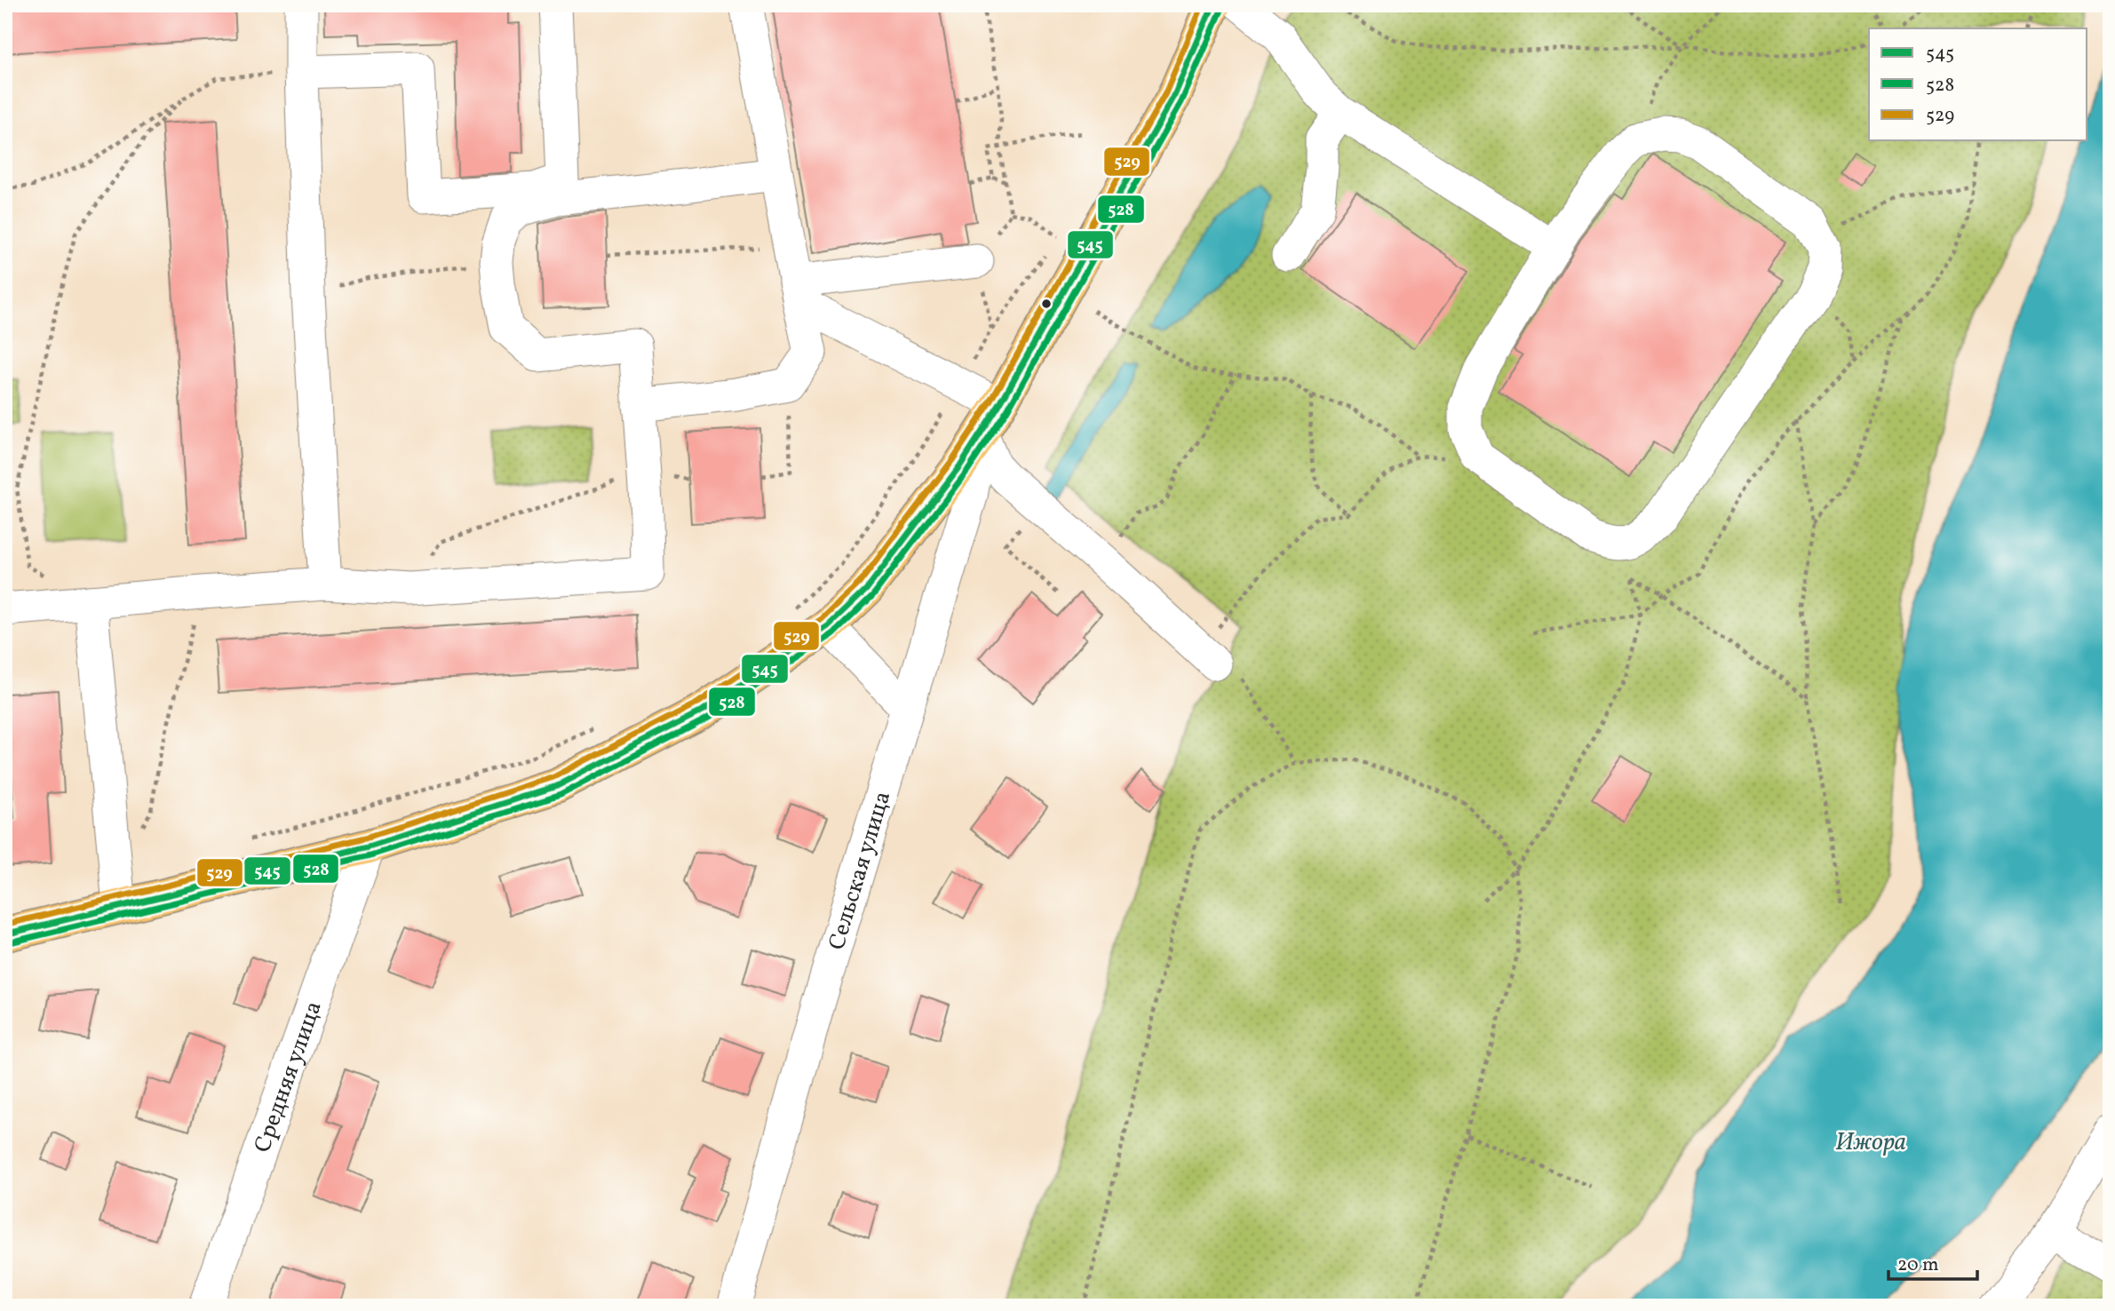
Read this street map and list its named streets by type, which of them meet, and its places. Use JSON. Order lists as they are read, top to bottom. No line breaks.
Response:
{"streets":{"street":["Сельская улица","Средняя улица"]},"water":["Ижора"],"lines":["transit line 545","transit line 529","transit line 528"],"legend":["545","528","529"],"scale_bar":"20 m"}
